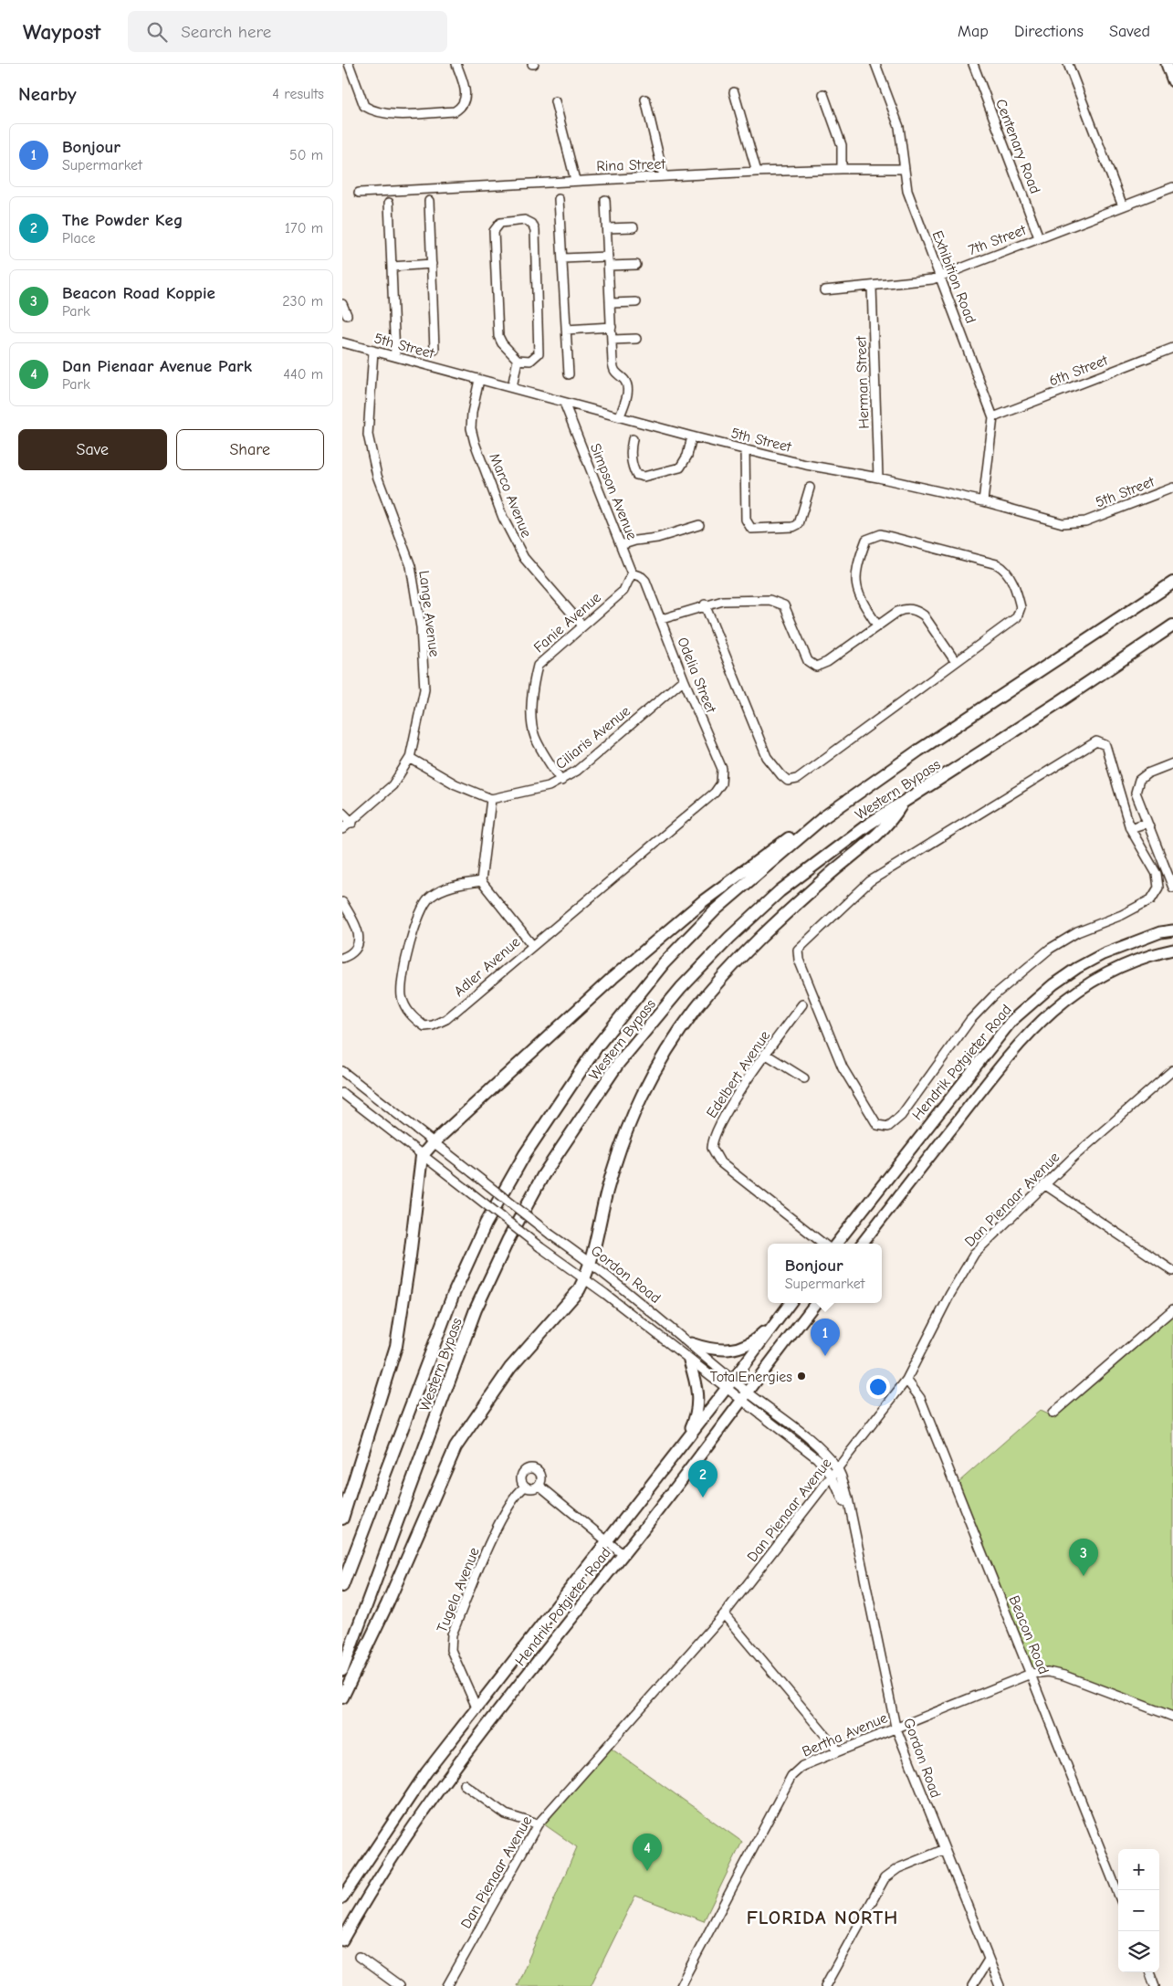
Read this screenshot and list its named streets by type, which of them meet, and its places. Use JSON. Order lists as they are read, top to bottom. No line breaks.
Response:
{"streets":{"highway":["Western Bypass"],"main road":["Hendrik Potgieter Road"],"street":["Centenary Road","Rina Street","7th Street","Exhibition Road","5th Street","6th Street","Herman Street","Simpson Avenue","Marco Avenue","Lange Avenue","Fanie Avenue","Odelia Street","Ciliaris Avenue","Adler Avenue","Edelbert Avenue","Dan Pienaar Avenue","Gordon Road","Tugela Avenue","Beacon Road","Bertha Avenue"]},"crossings":[["Centenary Road","7th Street"],["Rina Street","Exhibition Road"],["7th Street","Exhibition Road"],["7th Street","Herman Street"],["Exhibition Road","5th Street"],["Exhibition Road","6th Street"],["5th Street","Herman Street"],["5th Street","Simpson Avenue"],["5th Street","Marco Avenue"],["5th Street","Lange Avenue"],["Simpson Avenue","Fanie Avenue"],["Simpson Avenue","Odelia Street"],["Marco Avenue","Fanie Avenue"],["Fanie Avenue","Odelia Street"],["Fanie Avenue","Ciliaris Avenue"],["Odelia Street","Ciliaris Avenue"],["Odelia Street","Adler Avenue"],["Hendrik Potgieter Road","Gordon Road"],["Hendrik Potgieter Road","Tugela Avenue"],["Dan Pienaar Avenue","Gordon Road"],["Dan Pienaar Avenue","Beacon Road"],["Gordon Road","Bertha Avenue"],["Beacon Road","Bertha Avenue"]],"districts":["FLORIDA NORTH"],"places":["TotalEnergies"],"page":{"header":"Waypost","search":"Search here","nav":["Map","Directions","Saved"],"heading":["Nearby","4 results"],"list":[{"mark":"1","name":"Bonjour","note":"Supermarket","value":"50 m"},{"mark":"2","name":"The Powder Keg","note":"Place","value":"170 m"},{"mark":"3","name":"Beacon Road Koppie","note":"Park","value":"230 m"},{"mark":"4","name":"Dan Pienaar Avenue Park","note":"Park","value":"440 m"}],"buttons":["Save","Share"],"popup":["Bonjour","Supermarket"],"pins":["1","2","3","4"],"map_buttons":["+","−"]}}
